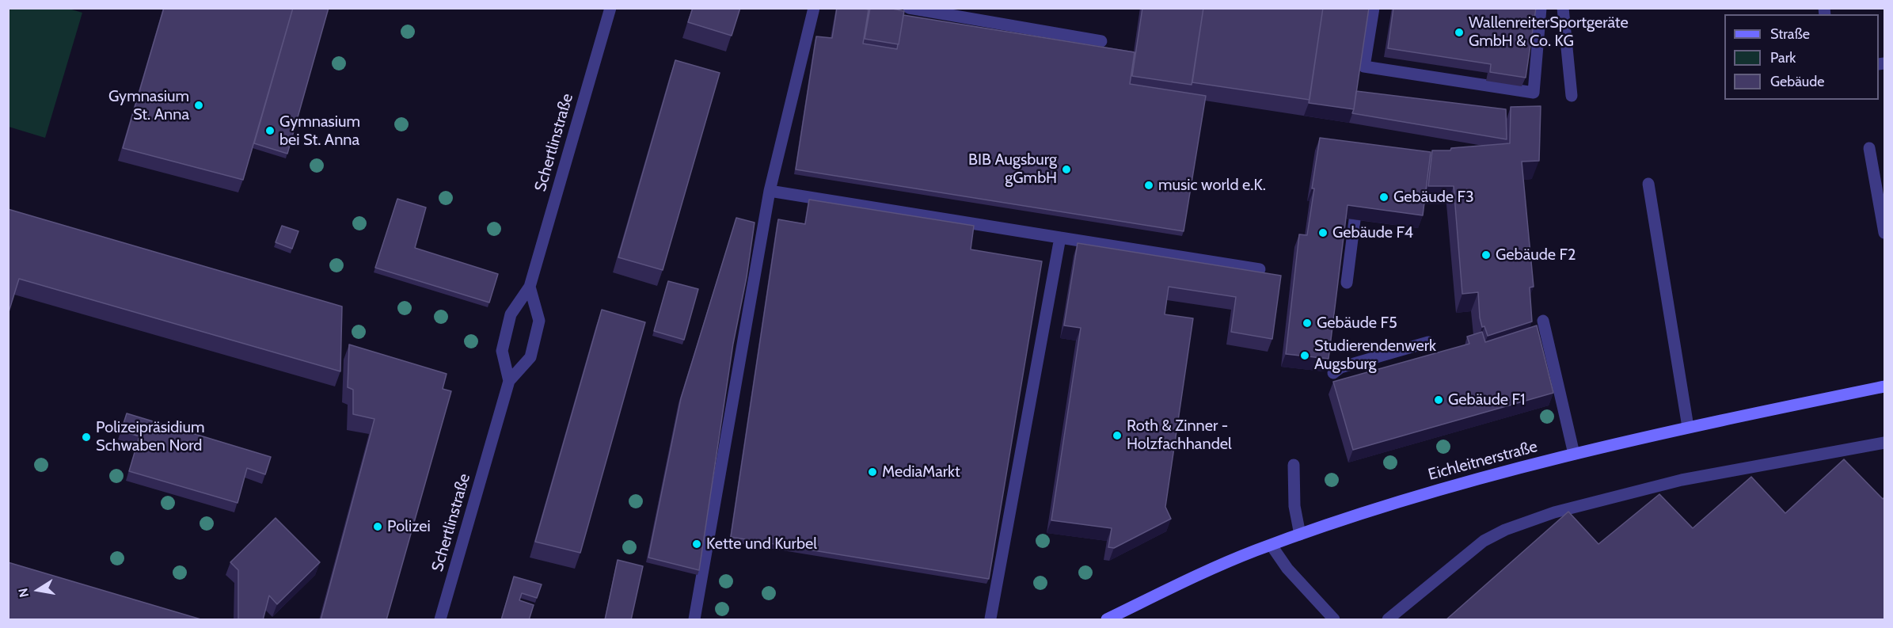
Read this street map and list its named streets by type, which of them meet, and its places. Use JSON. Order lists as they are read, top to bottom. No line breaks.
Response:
{"streets":{"main road":["Eichleitnerstraße"],"street":["Schertlinstraße"]},"places":["WallenreiterSportgeräte GmbH & Co. KG","Gymnasium St. Anna","Gymnasium bei St. Anna","BIB Augsburg gGmbH","music world e.K.","Gebäude F3","Gebäude F4","Gebäude F2","Gebäude F5","Studierendenwerk Augsburg","Gebäude F1","Roth & Zinner - Holzfachhandel","Polizeipräsidium Schwaben Nord","MediaMarkt","Polizei","Kette und Kurbel"],"legend":["Straße","Park","Gebäude"],"north":"left"}
